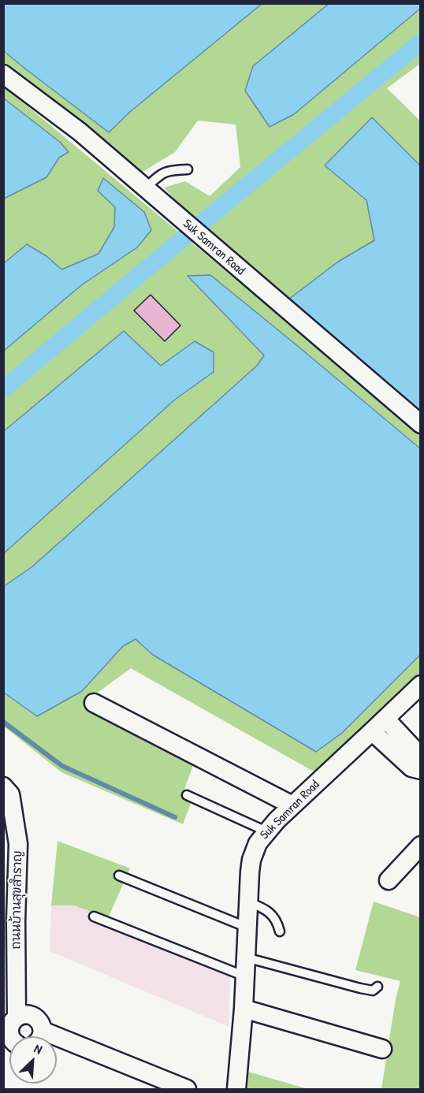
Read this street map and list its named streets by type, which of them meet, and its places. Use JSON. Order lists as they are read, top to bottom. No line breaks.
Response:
{"streets":{"street":["Suk Samran Road","ถนนบ้านสุขสำราญ"]},"north":"top right"}
